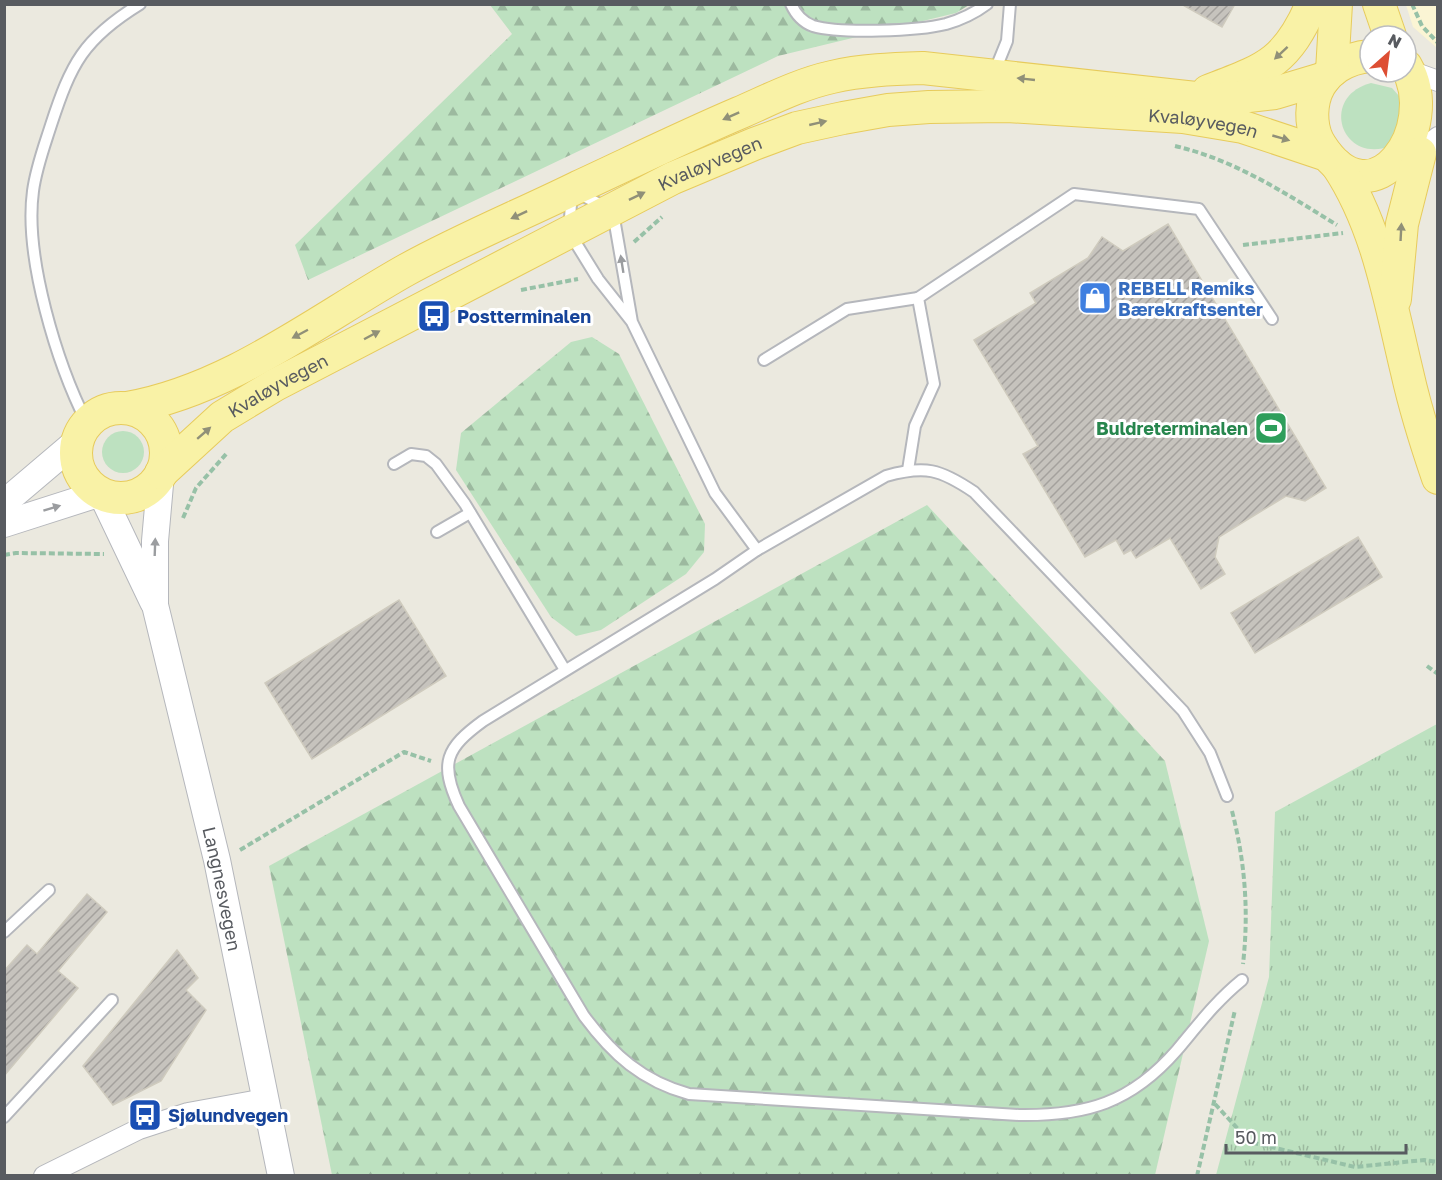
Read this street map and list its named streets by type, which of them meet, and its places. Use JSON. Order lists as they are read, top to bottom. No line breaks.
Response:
{"streets":{"main road":["Kvaløyvegen"],"street":["Langnesvegen"]},"crossings":[["Kvaløyvegen","Langnesvegen"]],"places":{"shop":["REBELL Remiks Bærekraftsenter"],"bus stop":["Postterminalen","Sjølundvegen"],"sports":["Buldreterminalen"]},"scale_bar":"50 m","north":"top right"}
